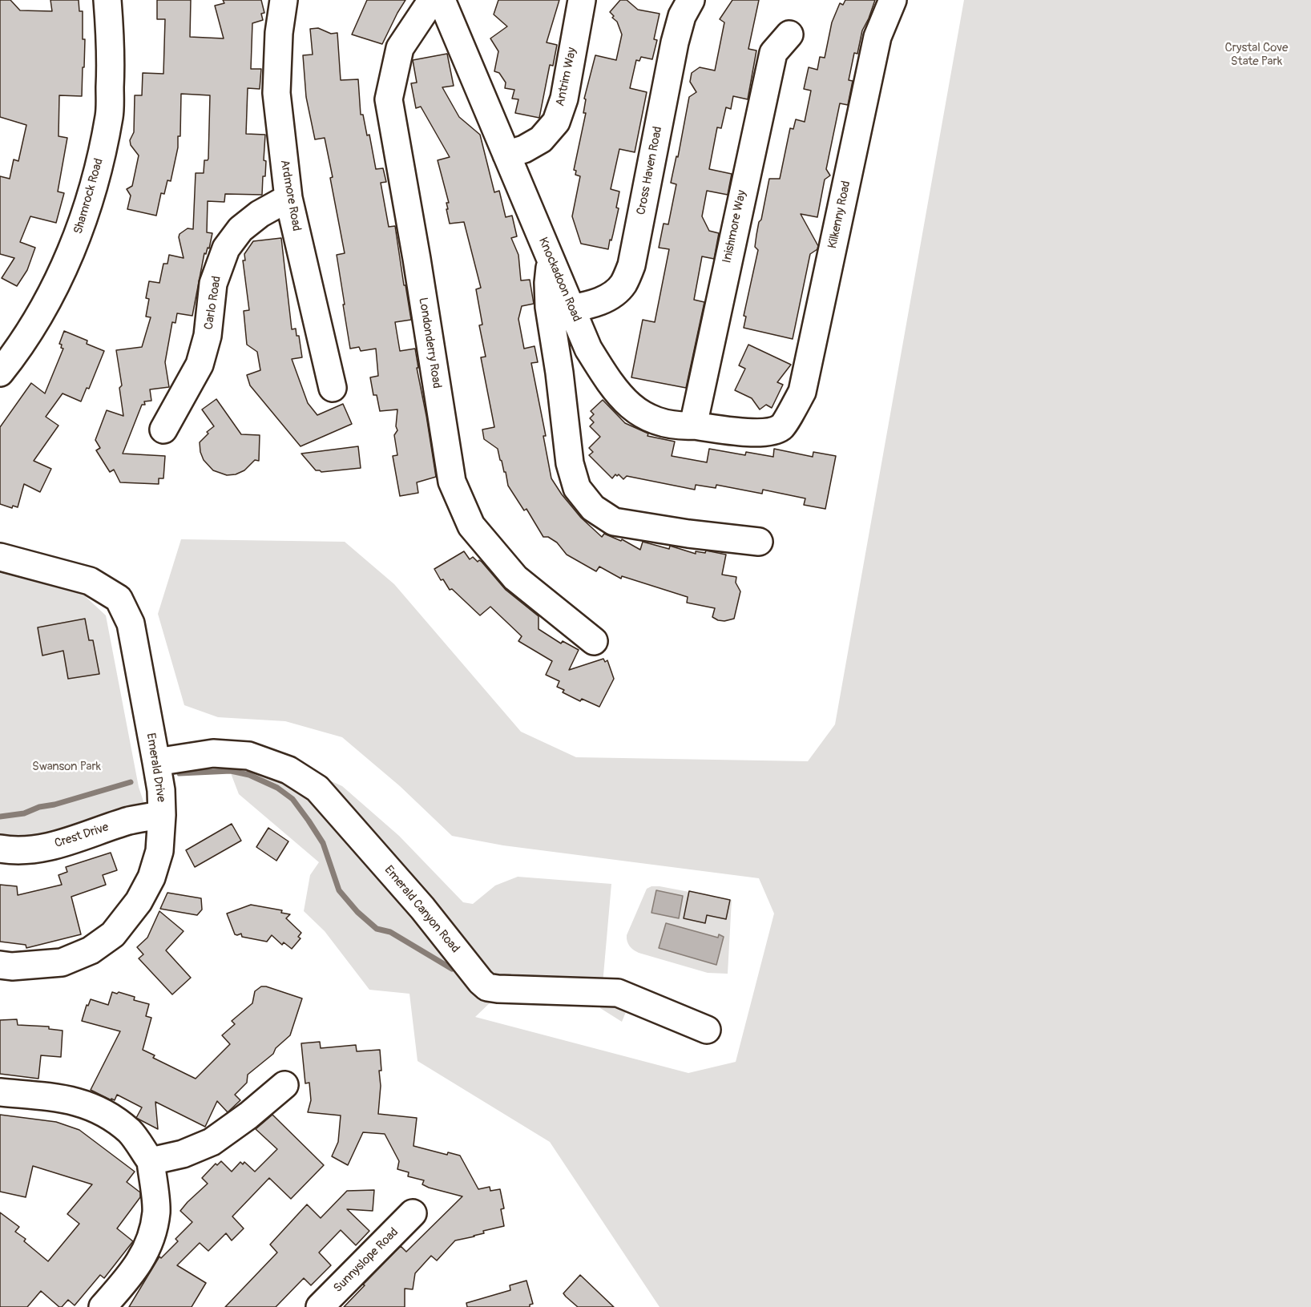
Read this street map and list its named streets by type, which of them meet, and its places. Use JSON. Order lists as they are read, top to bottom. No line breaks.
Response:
{"streets":{"street":["Antrim Way","Cross Haven Road","Ardmore Road","Shamrock Road","Kilkenny Road","Inishmore Way","Knockadoon Road","Carlo Road","Londonderry Road","Emerald Drive","Crest Drive","Emerald Canyon Road","Sunnyslope Road"]},"crossings":[["Antrim Way","Knockadoon Road"],["Cross Haven Road","Knockadoon Road"],["Ardmore Road","Carlo Road"],["Kilkenny Road","Knockadoon Road"],["Inishmore Way","Knockadoon Road"],["Emerald Drive","Crest Drive"],["Emerald Drive","Emerald Canyon Road"]],"parks":["Crystal Cove State Park","Swanson Park"]}
